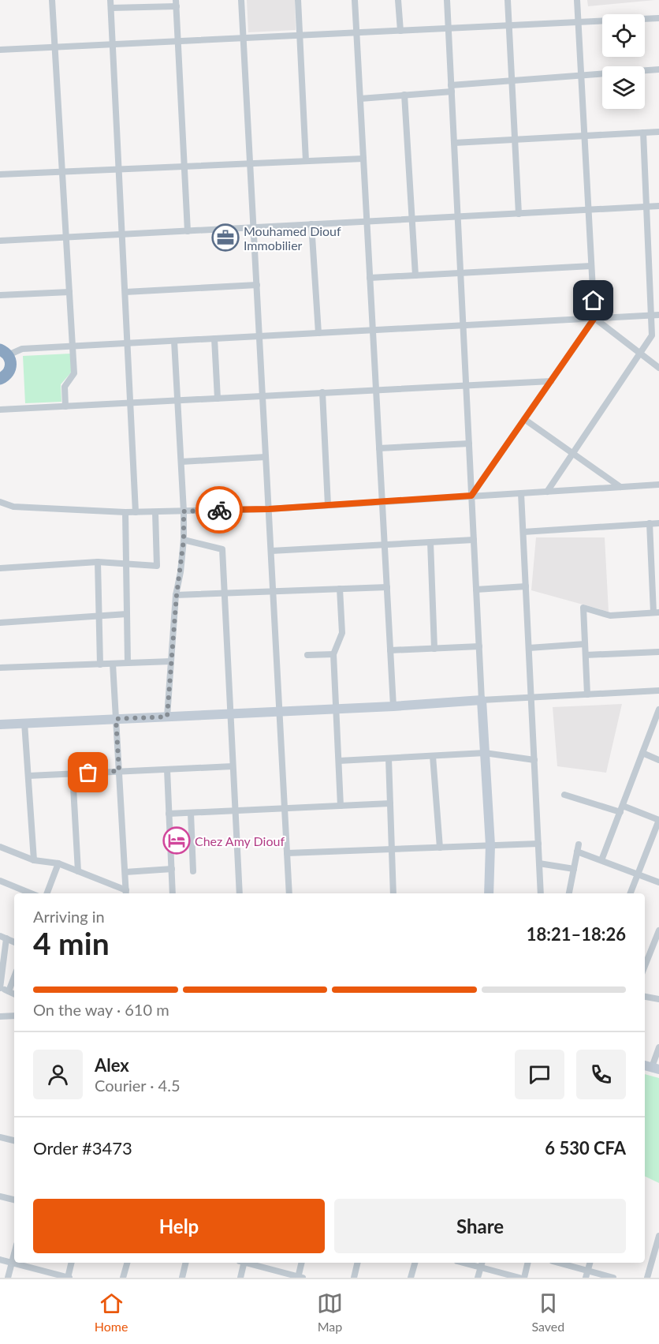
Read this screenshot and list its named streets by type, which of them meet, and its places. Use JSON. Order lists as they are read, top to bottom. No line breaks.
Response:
{"places":{"office":["Mouhamed Diouf Immobilier"],"hotel":["Chez Amy Diouf"]},"page":{"heading":["4 min","Arriving in","18:21–18:26"],"panel":["Alex","Courier · 4.5","Order #3473","6 530 CFA"],"bar":"On the way · 610 m","buttons":["Help","Share"],"tabs":["Home","Map","Saved"]}}
